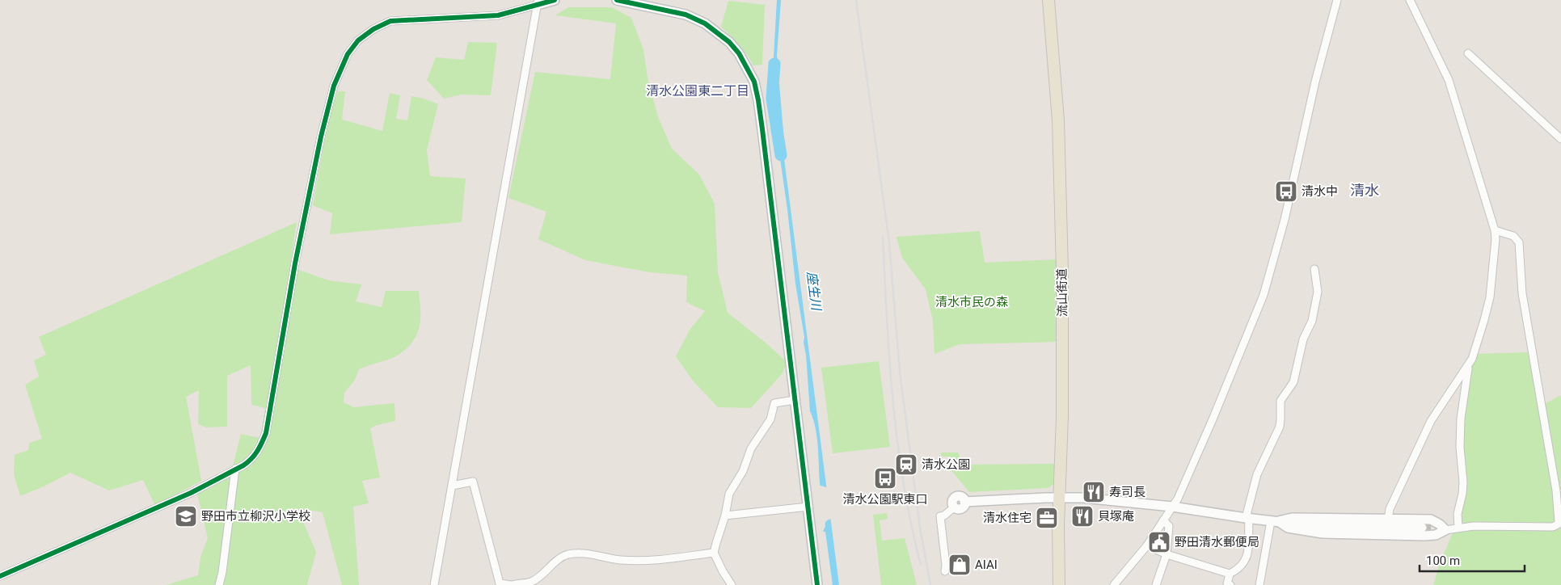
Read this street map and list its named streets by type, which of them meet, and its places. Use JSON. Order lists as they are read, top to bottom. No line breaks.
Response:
{"streets":{"main road":["流山街道"]},"districts":["清水公園東二丁目","清水"],"water":["座生川"],"parks":["清水市民の森"],"places":{"bus stop":["清水中","清水公園駅東口"],"station":["清水公園"],"restaurant":["寿司長","貝塚庵"],"school or university":["野田市立柳沢小学校"],"office":["清水住宅"],"public building":["野田清水郵便局"],"shop":["AIAI"]},"scale_bar":"100 m"}
